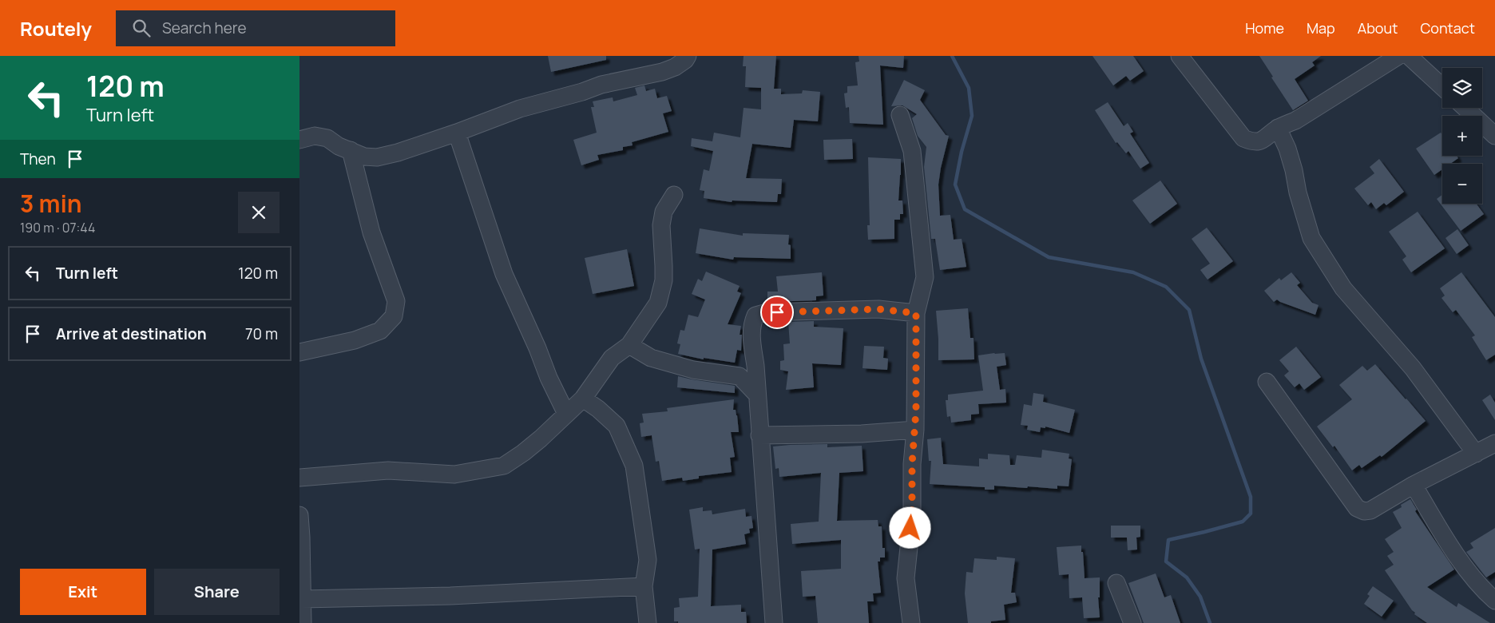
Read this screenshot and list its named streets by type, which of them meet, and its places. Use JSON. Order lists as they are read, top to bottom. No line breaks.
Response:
{"page":{"header":"Routely","search":"Search here","nav":["Home","Map","About","Contact"],"turn":["120 m","Turn left"],"map_buttons":["+","−"],"then":"Then","heading":["3 min","190 m · 07:44"],"list":[{"name":"Turn left","value":"120 m"},{"name":"Arrive at destination","value":"70 m"}],"buttons":["Exit","Share"]}}
